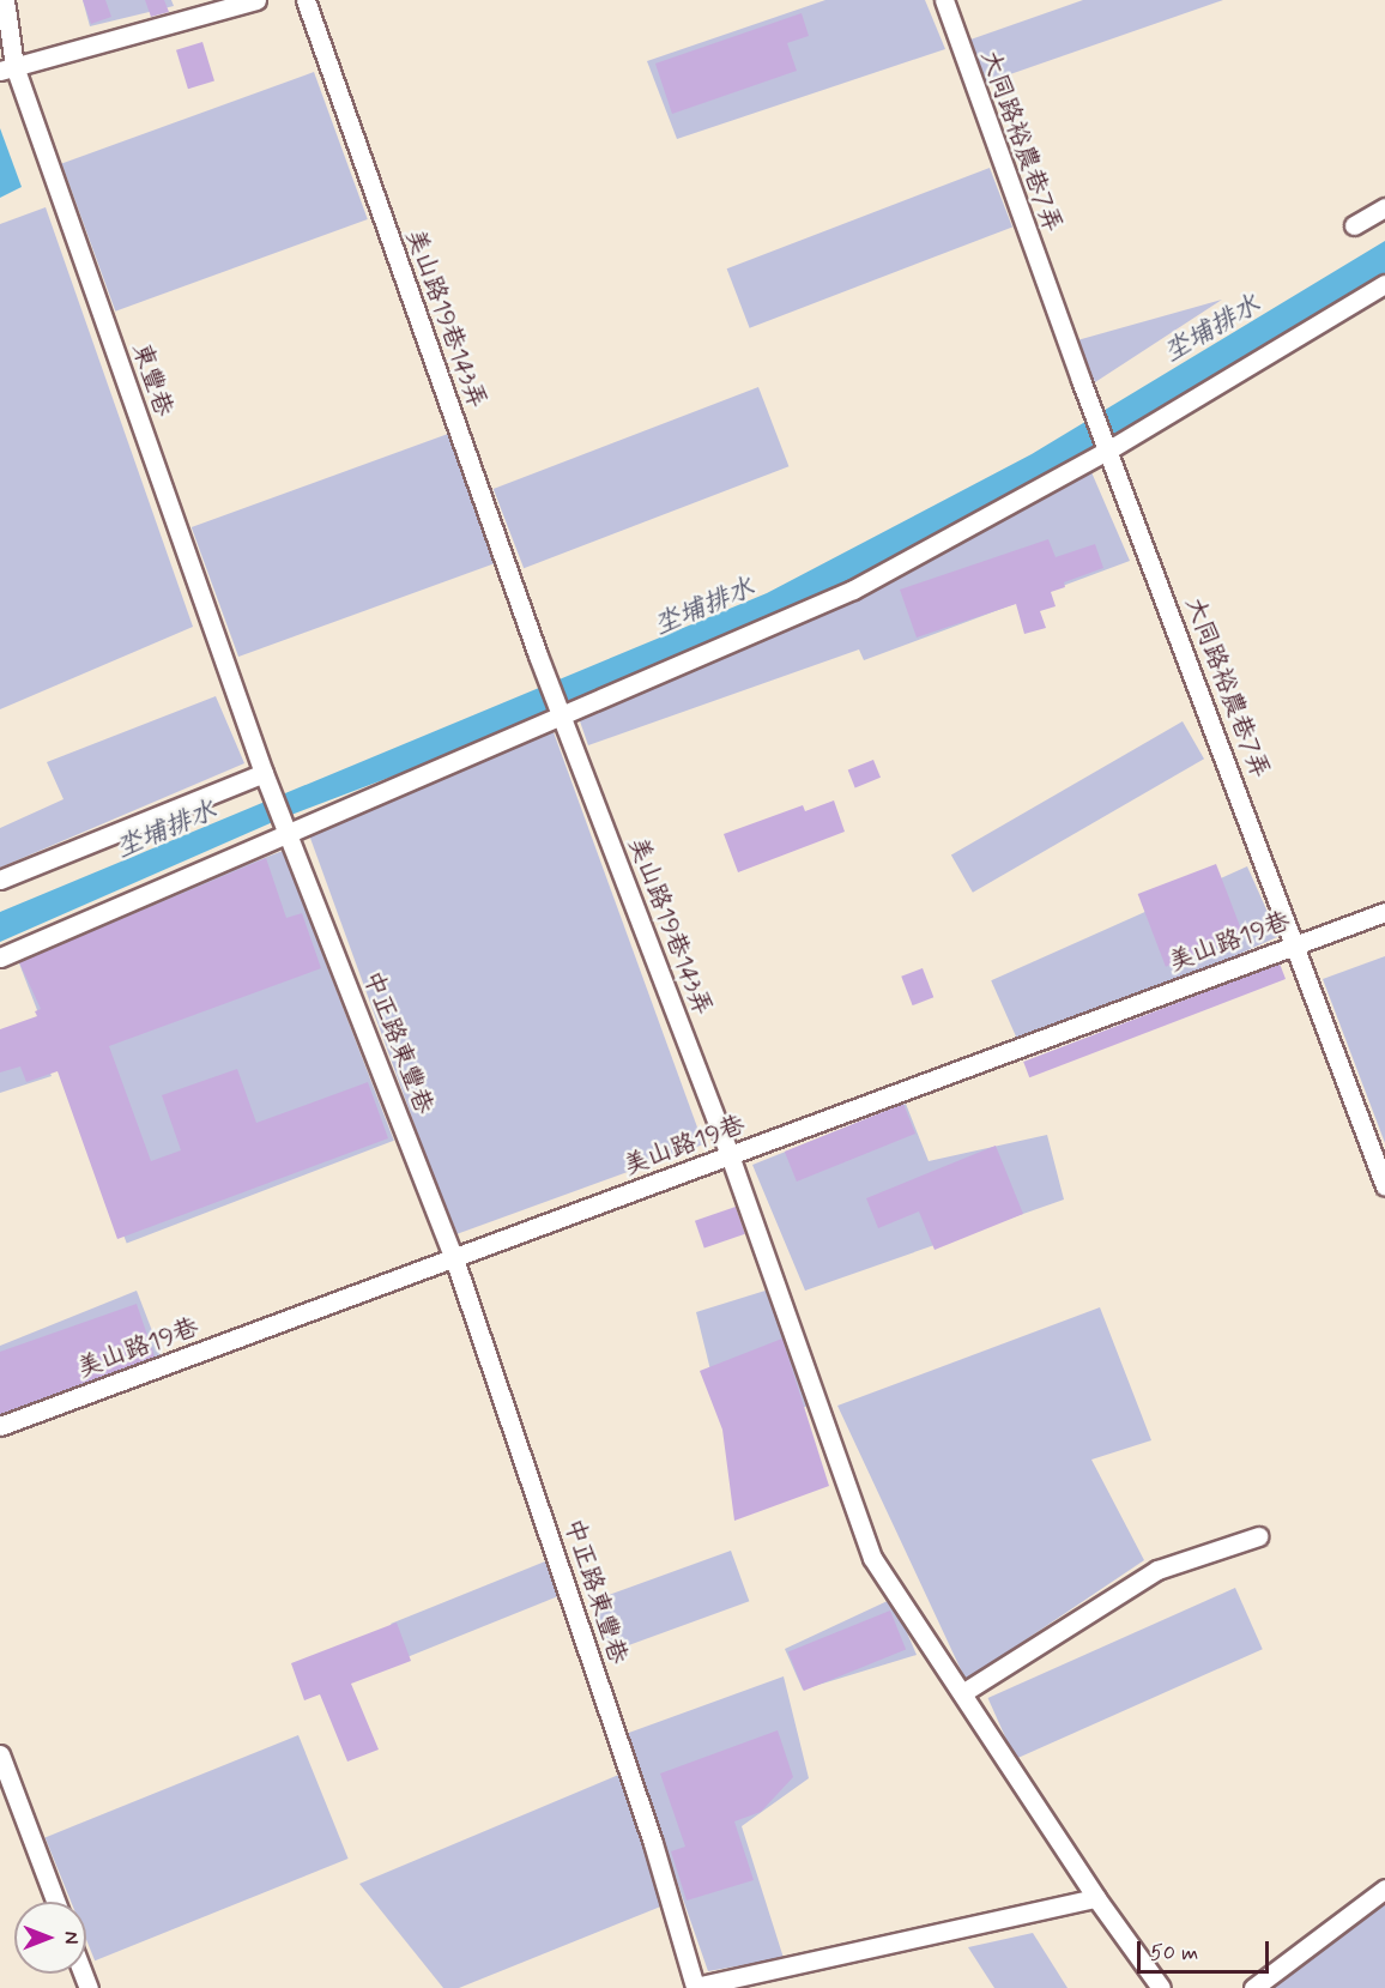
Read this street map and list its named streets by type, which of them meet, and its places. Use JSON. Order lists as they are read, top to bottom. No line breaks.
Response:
{"streets":{"street":["大同路裕農巷7弄","美山路19巷143弄","東豐巷","美山路19巷","中正路東豐巷"]},"crossings":[["大同路裕農巷7弄","美山路19巷"],["美山路19巷143弄","美山路19巷"],["東豐巷","中正路東豐巷"],["美山路19巷","中正路東豐巷"]],"water":["坔埔排水"],"scale_bar":"50 m","north":"right"}
